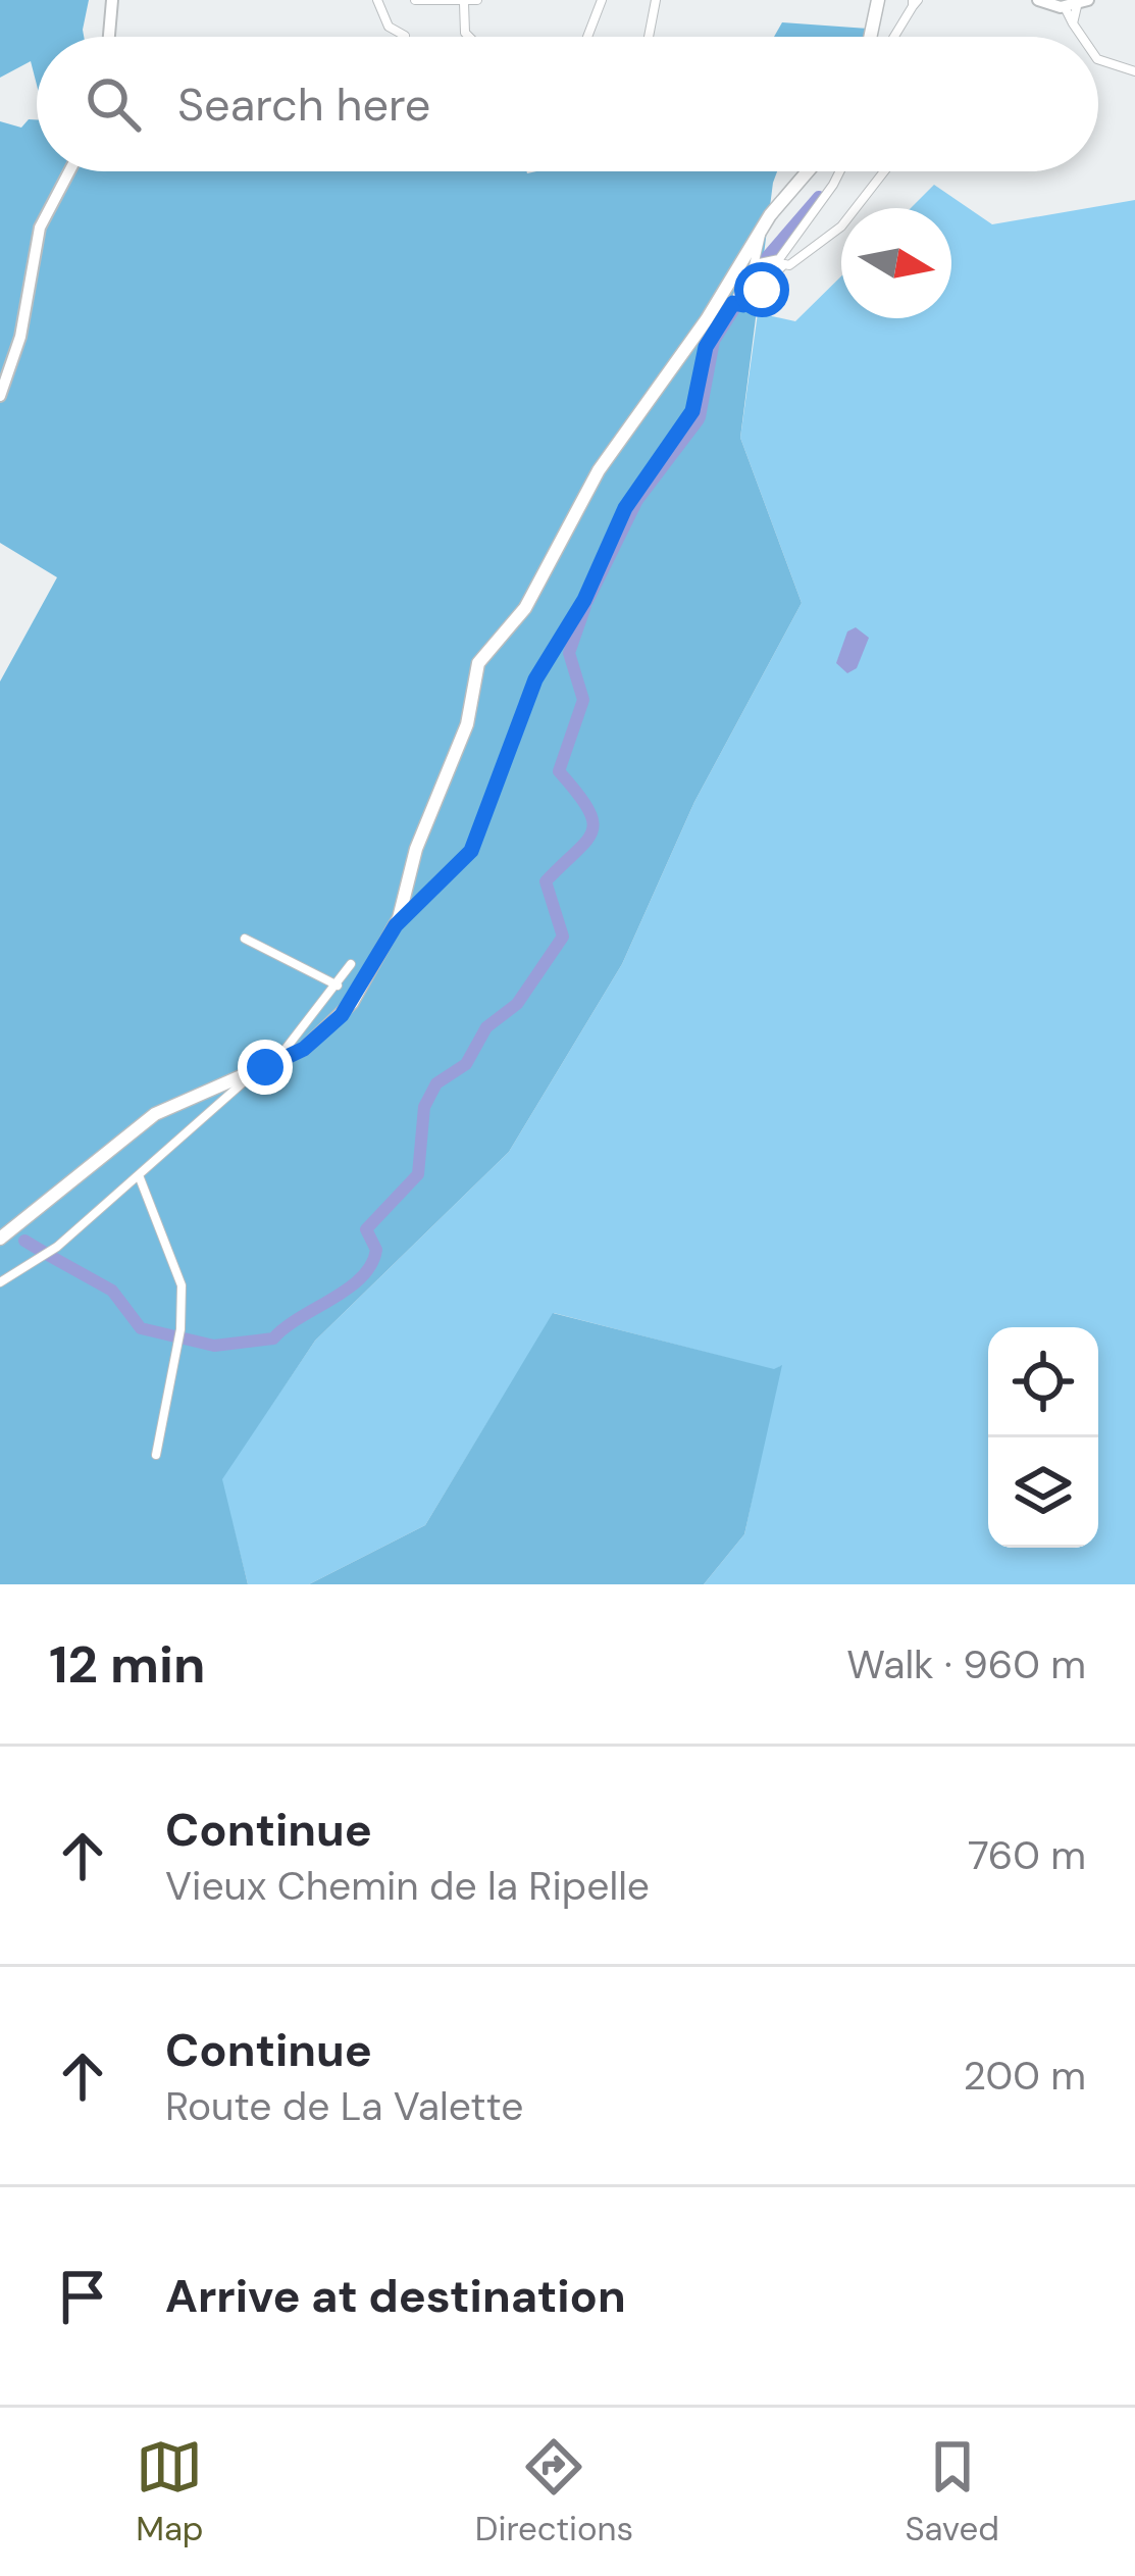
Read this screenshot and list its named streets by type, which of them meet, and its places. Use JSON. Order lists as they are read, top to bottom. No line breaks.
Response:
{"north":"right","page":{"search":"Search here","heading":["12 min","Walk · 960 m"],"list":[["Continue","Vieux Chemin de la Ripelle","760 m"],["Continue","Route de La Valette","200 m"],"Arrive at destination"],"nav":["Map","Directions","Saved"]}}
